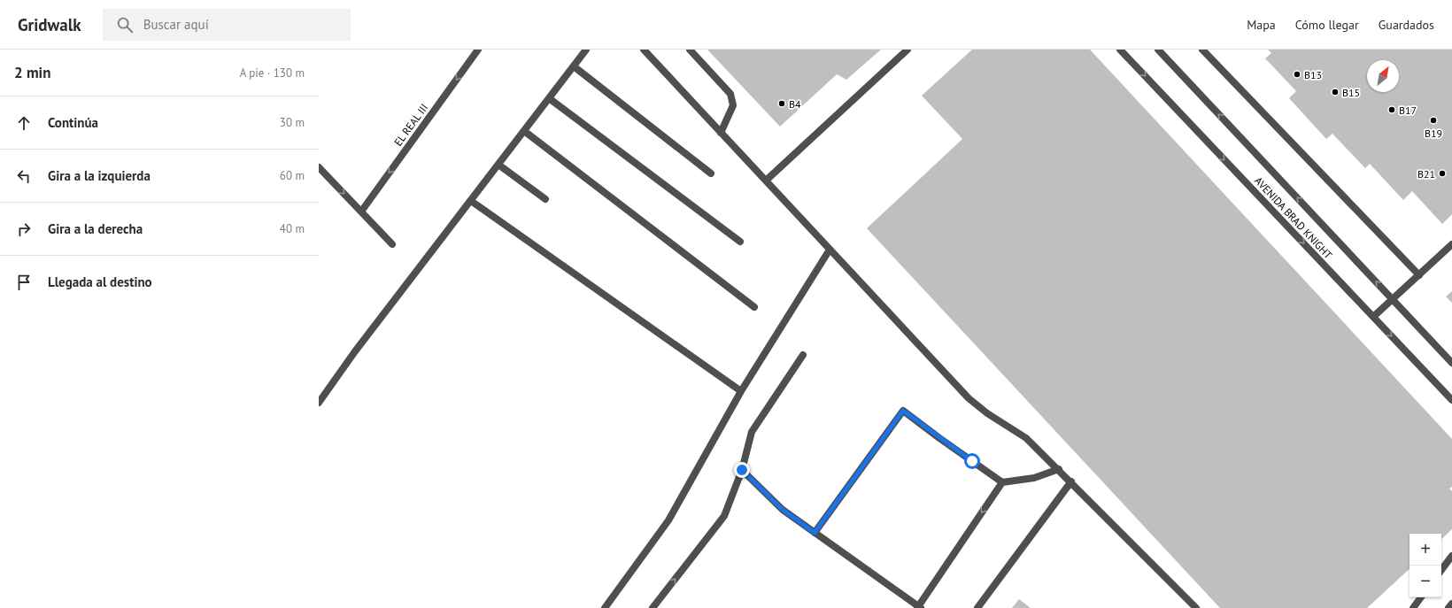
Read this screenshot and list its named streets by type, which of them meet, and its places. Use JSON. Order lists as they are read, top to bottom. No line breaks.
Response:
{"streets":{"street":["EL REAL III","AVENIDA BRAD KNIGHT"]},"one_way":["EL REAL III"],"places":["B13","B15","B4","B17","B19","B21"],"north":"top right","page":{"header":"Gridwalk","search":"Buscar aquí","nav":["Mapa","Cómo llegar","Guardados"],"heading":["2 min","A pie · 130 m"],"list":[["Continúa","30 m"],["Gira a la izquierda","60 m"],["Gira a la derecha","40 m"],"Llegada al destino"],"map_buttons":["+","−"]}}
